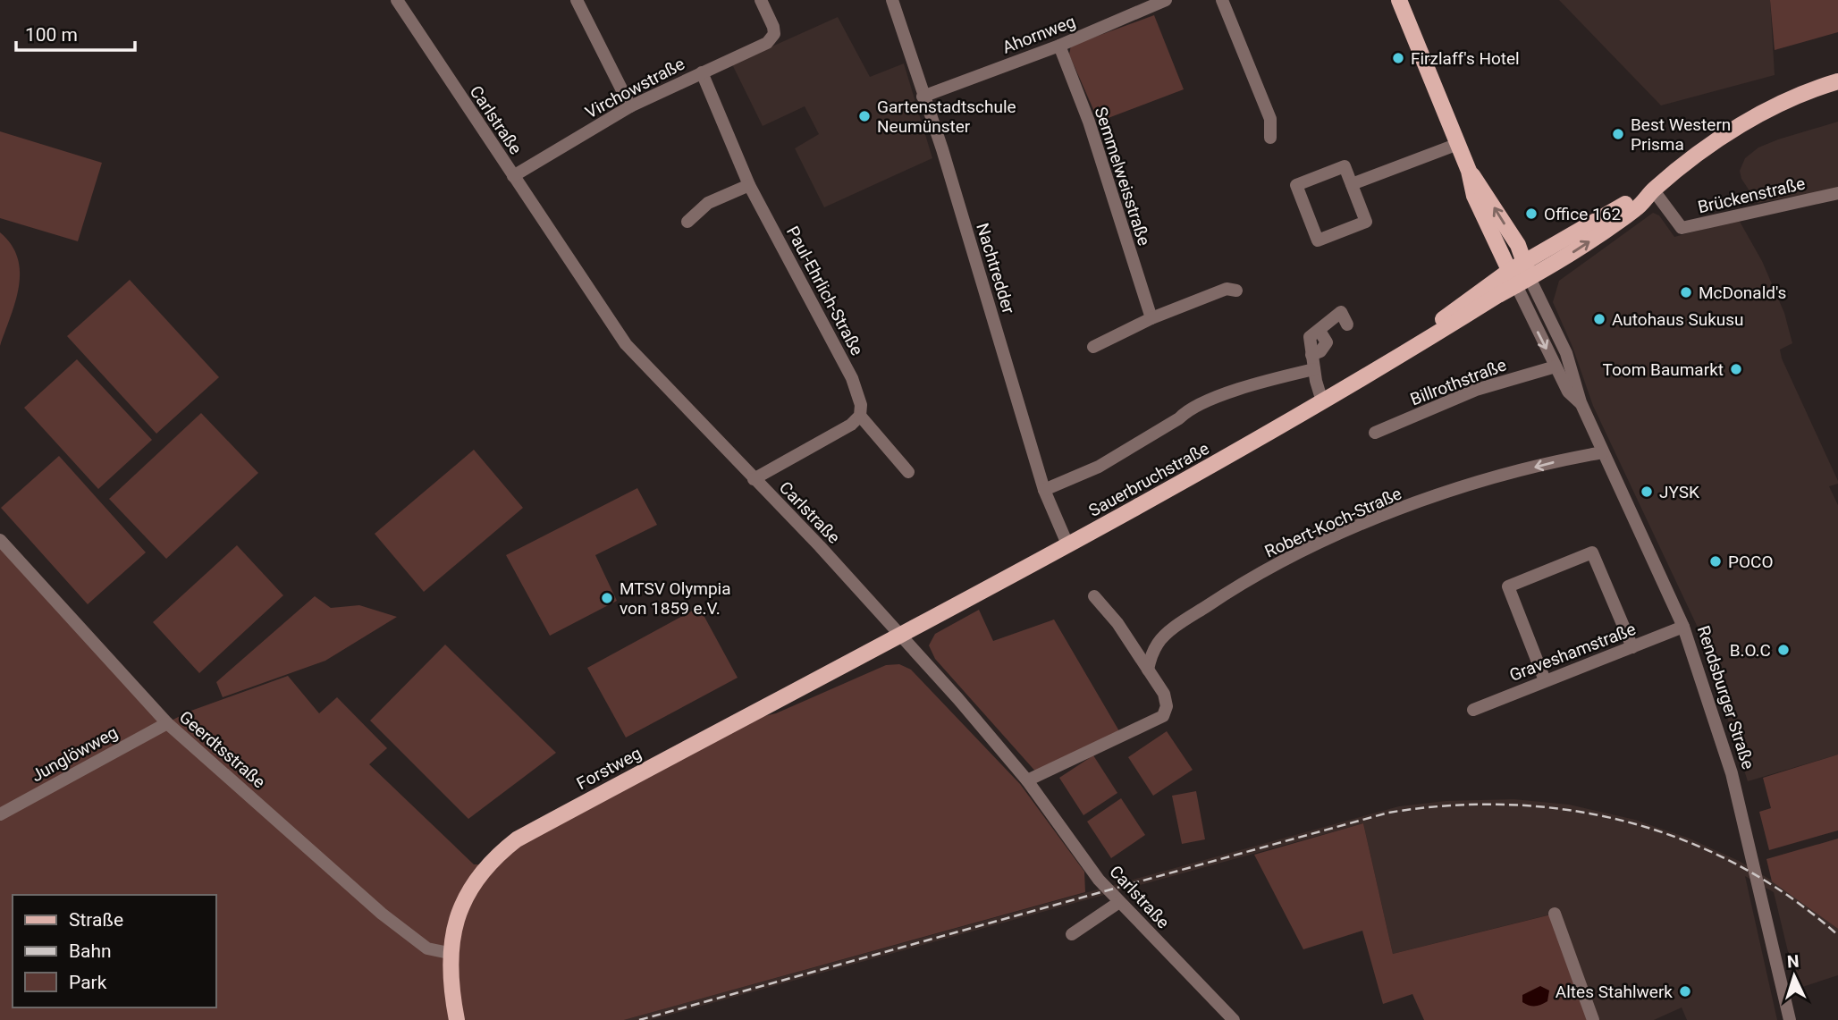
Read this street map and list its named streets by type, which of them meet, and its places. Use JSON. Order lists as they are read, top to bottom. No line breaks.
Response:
{"streets":{"main road":["Sauerbruchstraße","Rendsburger Straße","Forstweg"],"street":["Ahornweg","Virchowstraße","Carlstraße","Semmelweisstraße","Brückenstraße","Nachtredder","Paul-Ehrlich-Straße","Billrothstraße","Robert-Koch-Straße","Graveshamstraße","Geerdtsstraße","Junglöwweg"]},"crossings":[["Ahornweg","Semmelweisstraße"],["Ahornweg","Nachtredder"],["Virchowstraße","Carlstraße"],["Virchowstraße","Paul-Ehrlich-Straße"],["Carlstraße","Sauerbruchstraße"],["Carlstraße","Forstweg"],["Brückenstraße","Sauerbruchstraße"],["Nachtredder","Sauerbruchstraße"],["Billrothstraße","Rendsburger Straße"],["Sauerbruchstraße","Rendsburger Straße"],["Sauerbruchstraße","Forstweg"],["Robert-Koch-Straße","Rendsburger Straße"],["Graveshamstraße","Rendsburger Straße"],["Geerdtsstraße","Junglöwweg"],["Geerdtsstraße","Forstweg"]],"one_way":["Robert-Koch-Straße"],"places":["Firzlaff's Hotel","Gartenstadtschule Neumünster","Best Western Prisma","Office 162","McDonald's","Autohaus Sukusu","Toom Baumarkt","JYSK","POCO","MTSV Olympia von 1859 e.V.","B.O.C","Altes Stahlwerk"],"legend":["Straße","Bahn","Park"],"scale_bar":"100 m","north":"top"}
